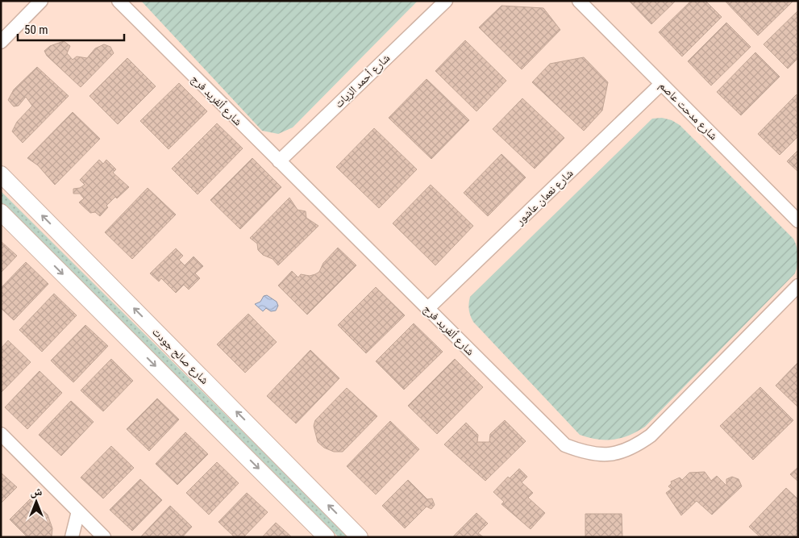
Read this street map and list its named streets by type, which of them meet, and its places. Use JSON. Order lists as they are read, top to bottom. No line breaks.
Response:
{"streets":{"street":["شارع أحمد الزيات","شارع ألفريد فرج","شارع مدحت عاصم","شارع نعمان عاشور","شارع صالح جودت"]},"crossings":[["شارع أحمد الزيات","شارع ألفريد فرج"],["شارع ألفريد فرج","شارع نعمان عاشور"],["شارع مدحت عاصم","شارع نعمان عاشور"]],"scale_bar":"50 m","north":"top"}
